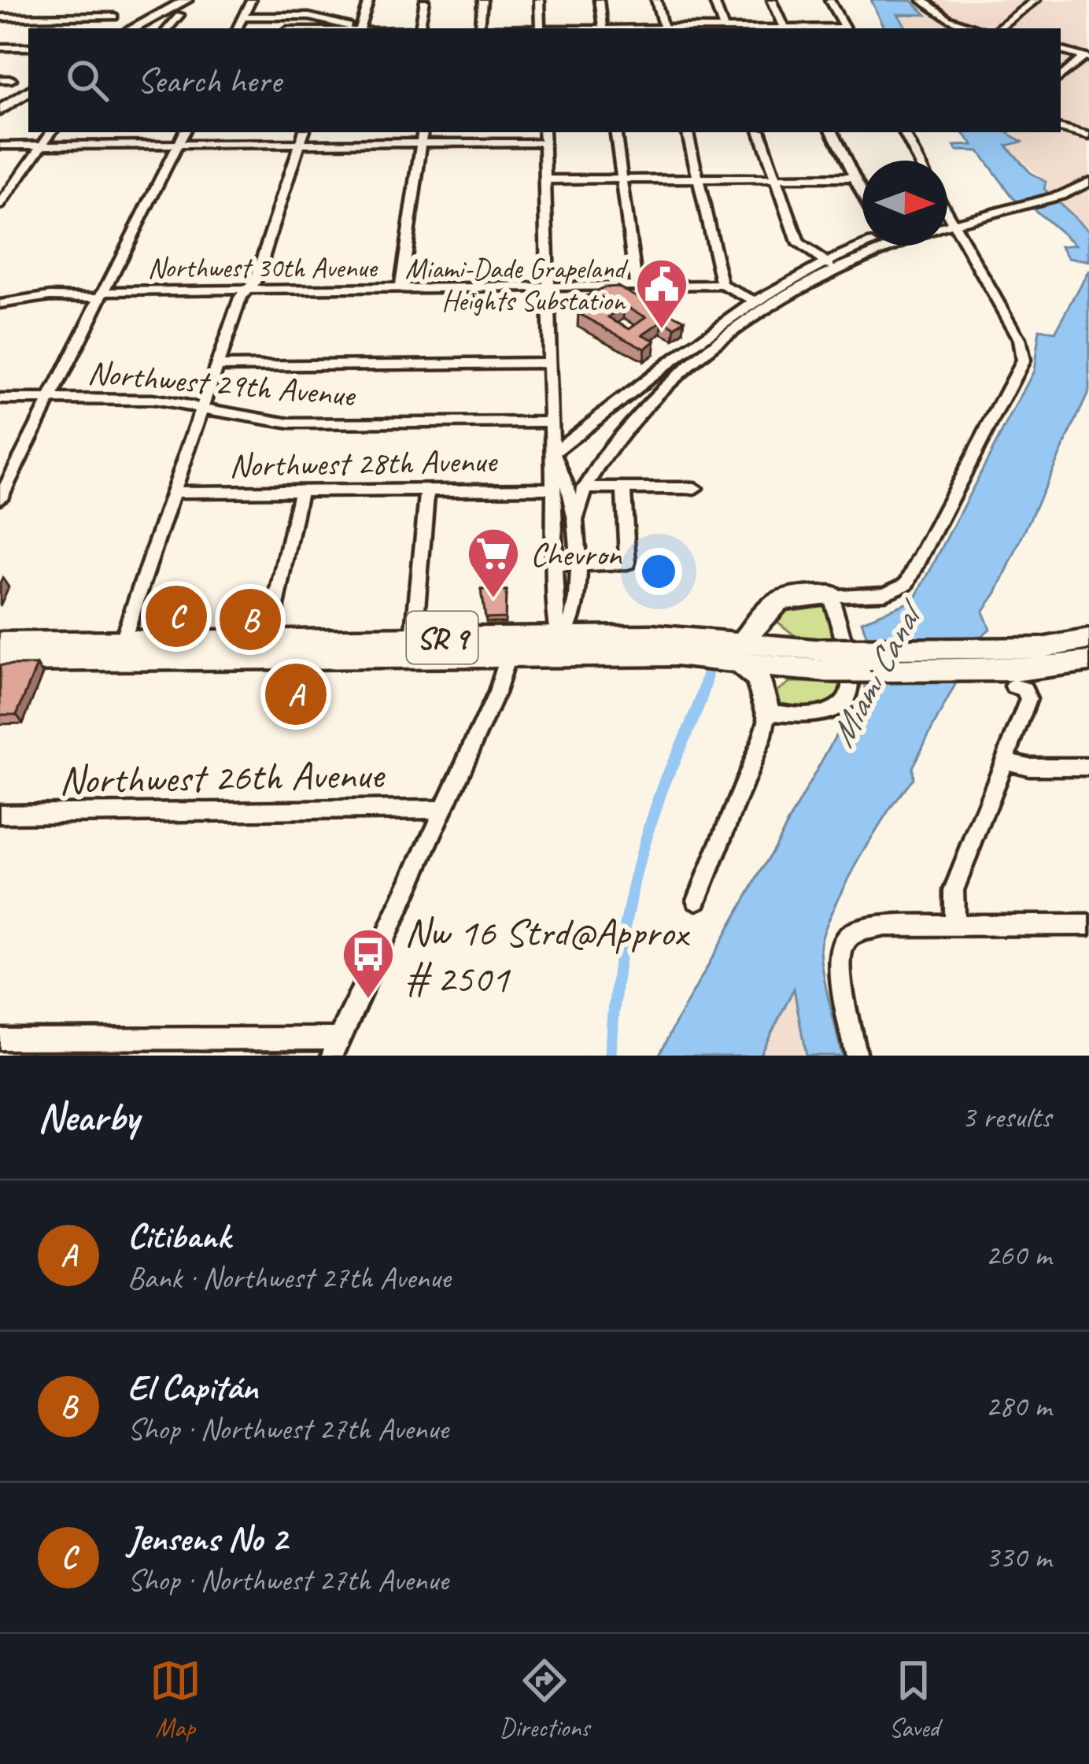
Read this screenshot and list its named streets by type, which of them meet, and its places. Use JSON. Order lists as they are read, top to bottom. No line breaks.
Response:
{"streets":{"highway":["SR 9"],"street":["Northwest 30th Avenue","Northwest 29th Avenue","Northwest 28th Avenue","Northwest 26th Avenue"]},"water":["Miami Canal"],"places":{"public building":["Miami-Dade Grapeland Heights Substation"],"supermarket":["Chevron"],"bus stop":["Nw 16 Strd@Approx # 2501"]},"north":"right","page":{"search":"Search here","pins":["C","B","A"],"heading":["Nearby","3 results"],"list":[{"mark":"A","name":"Citibank","note":"Bank · Northwest 27th Avenue","value":"260 m"},{"mark":"B","name":"El Capitán","note":"Shop · Northwest 27th Avenue","value":"280 m"},{"mark":"C","name":"Jensens No 2","note":"Shop · Northwest 27th Avenue","value":"330 m"}],"nav":["Map","Directions","Saved"]}}
